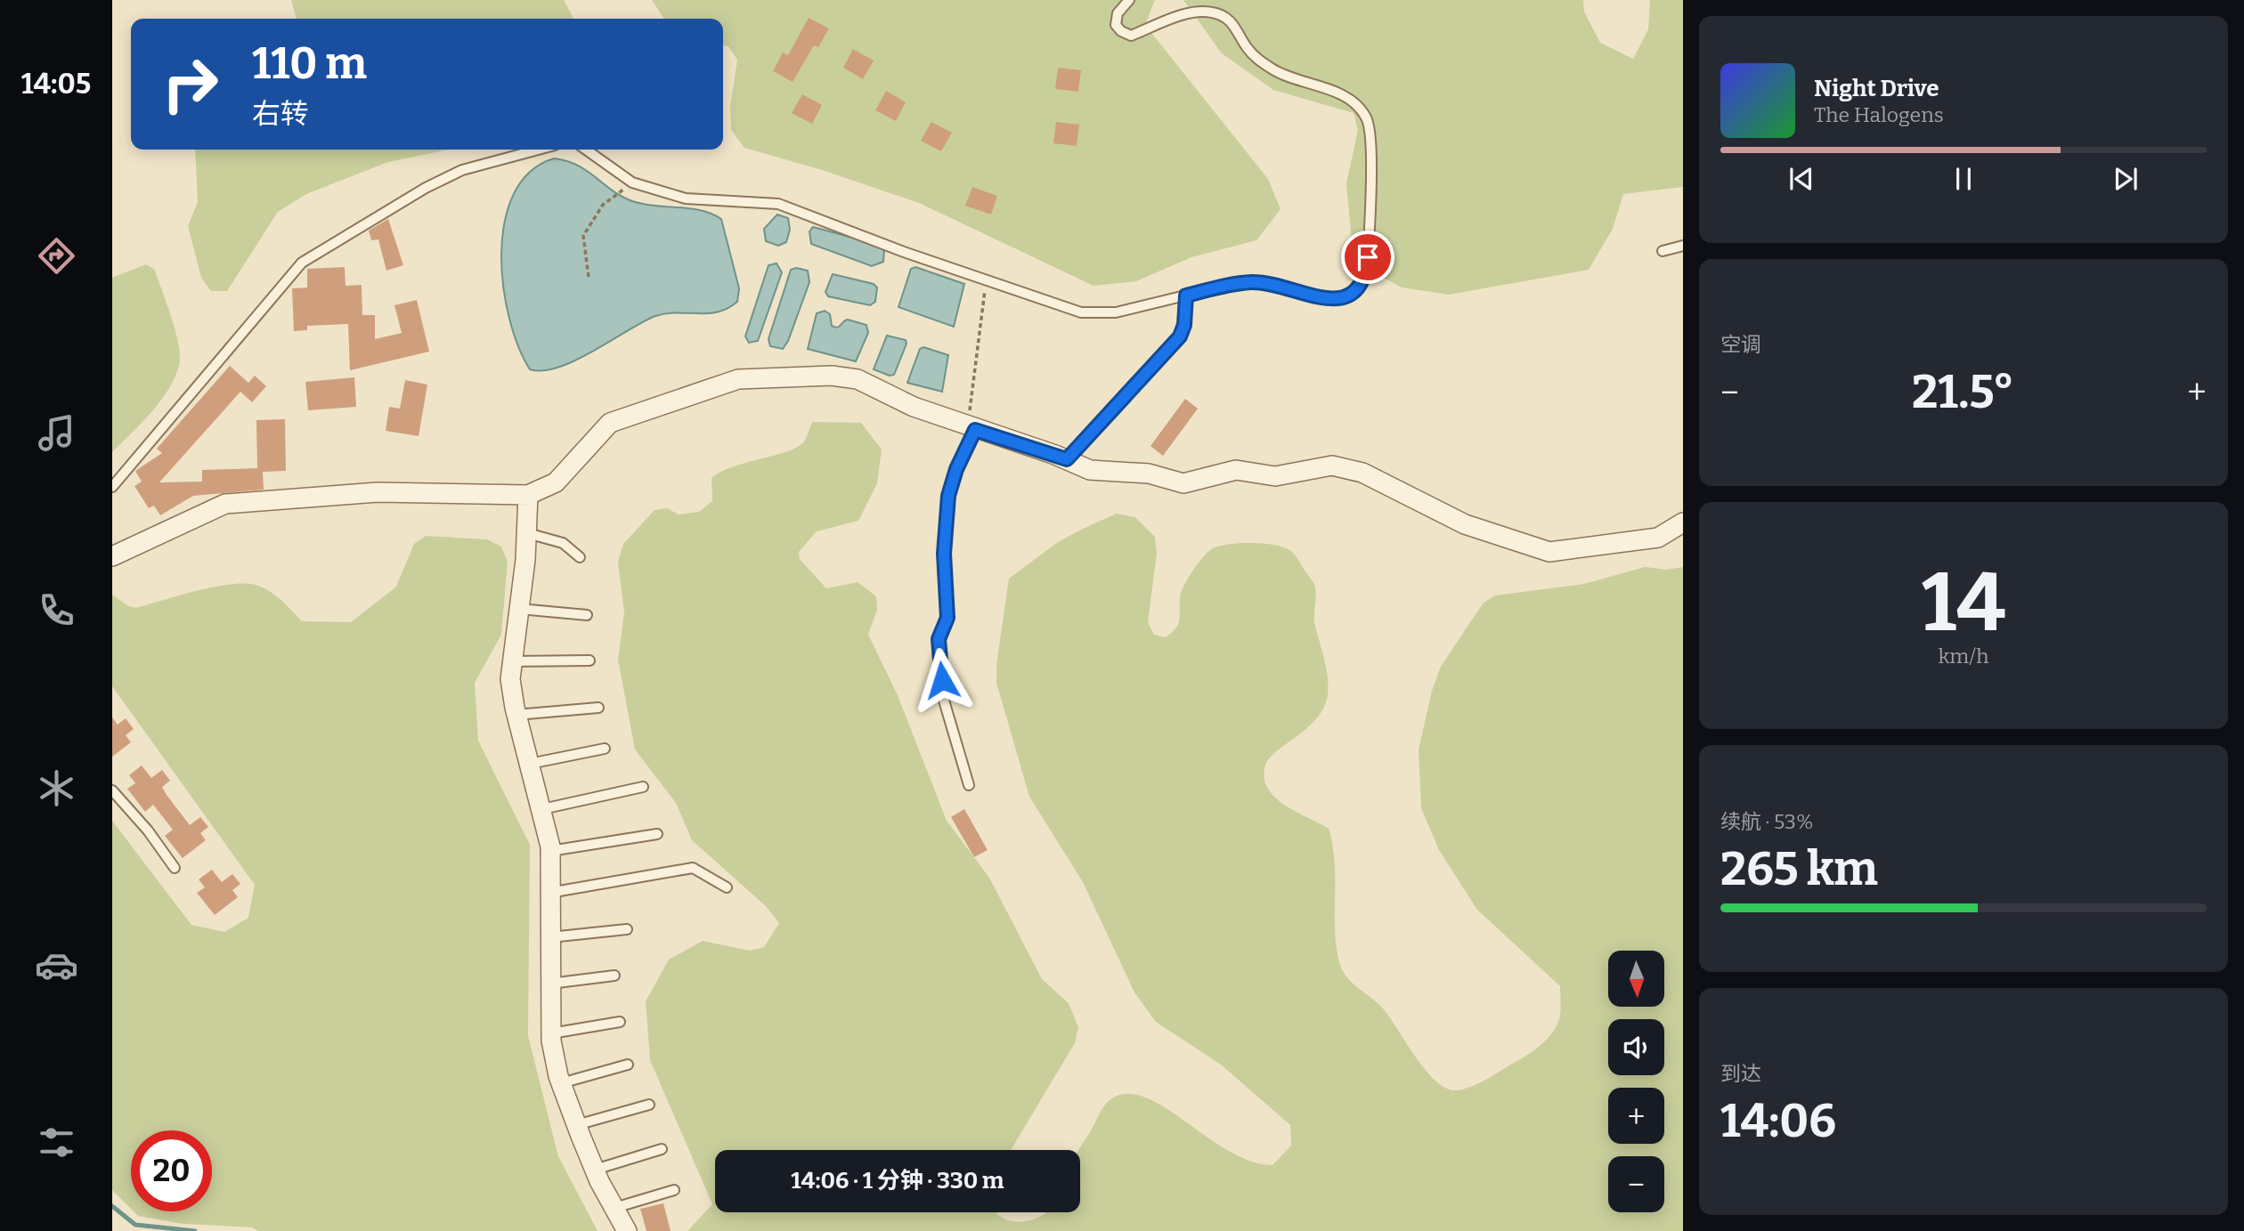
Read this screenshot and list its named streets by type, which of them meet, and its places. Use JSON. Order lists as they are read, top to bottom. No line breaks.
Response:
{"north":"bottom","page":{"tabs":"14:05","turn":["110 m","右转"],"song":["Night Drive","The Halogens"],"tile":["空调",["14","km/h"],["续航 · 53%","265 km"],["到达","14:06"]],"heat":["−","21.5°","+"],"map_buttons":["+","−"],"limit":"20","trip":"14:06 · 1 分钟 · 330 m"}}
